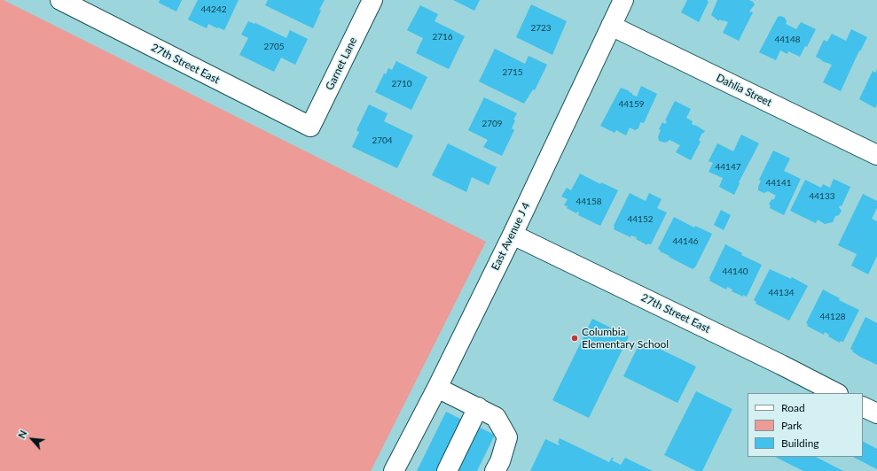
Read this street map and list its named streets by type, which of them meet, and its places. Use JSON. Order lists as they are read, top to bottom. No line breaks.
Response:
{"streets":{"street":["27th Street East","Garnet Lane","Dahlia Street","East Avenue J 4"]},"crossings":[["27th Street East","Garnet Lane"],["27th Street East","East Avenue J 4"],["Dahlia Street","East Avenue J 4"]],"places":["Columbia Elementary School"],"house_numbers":["44242","2723","2716","44148","2705","2715","2710","44159","2709","2704","44147","44141","44133","44158","44152","44146","44140","44134","44128"],"legend":["Road","Park","Building"],"north":"top left"}
